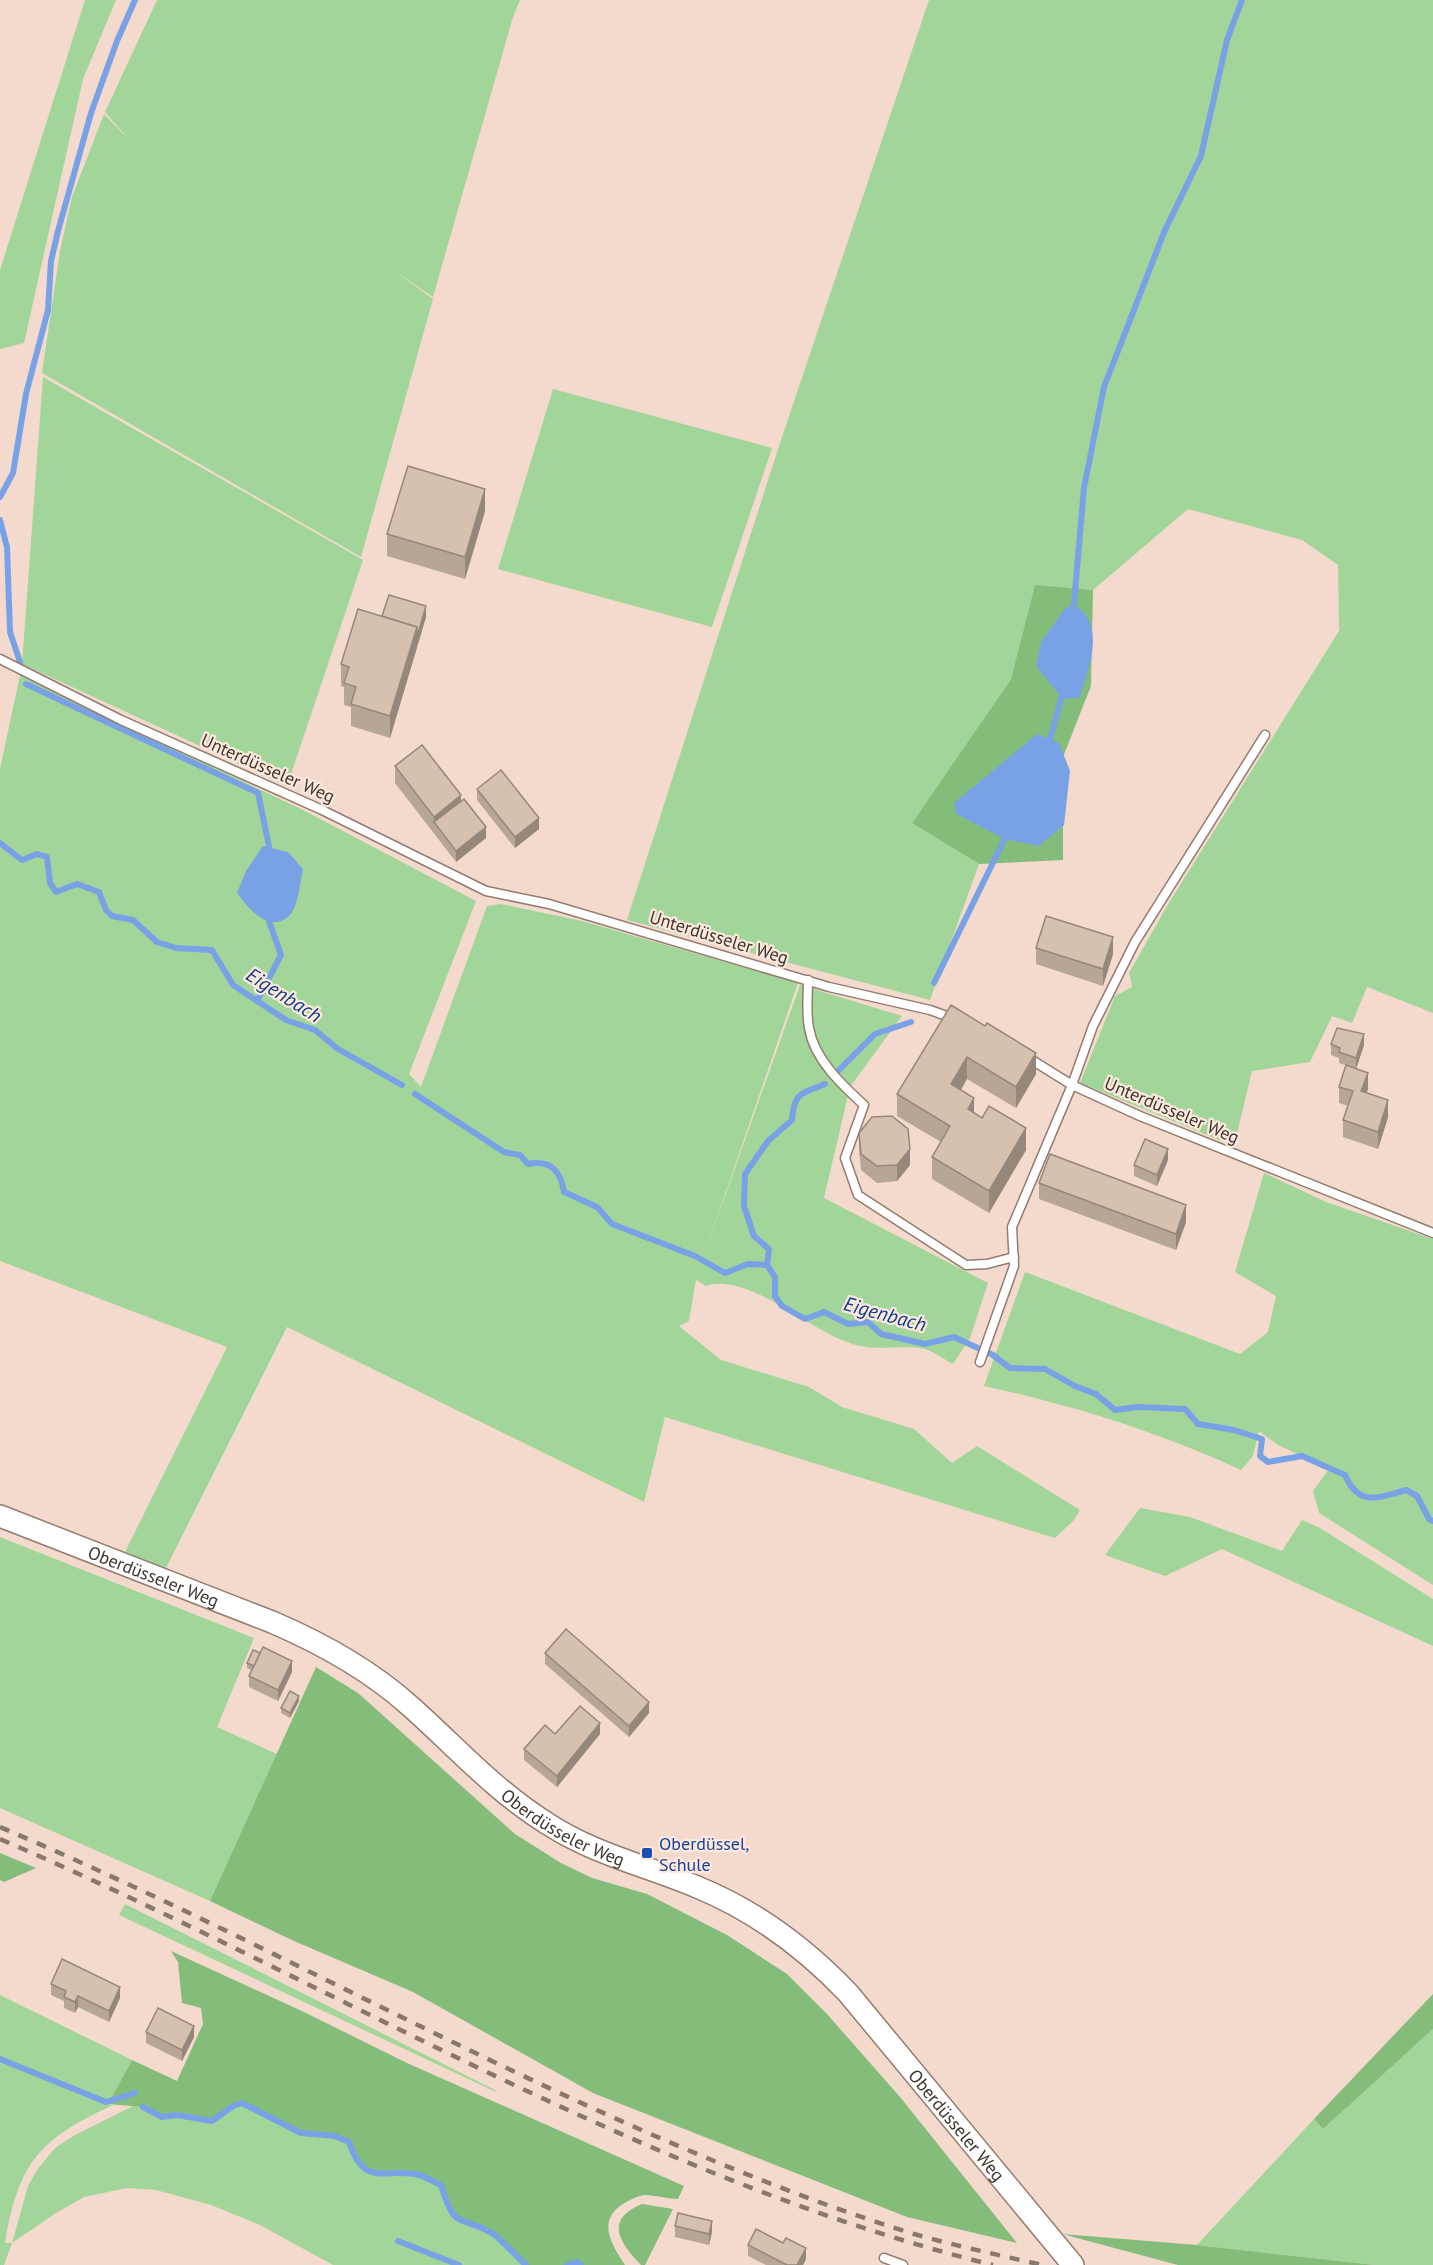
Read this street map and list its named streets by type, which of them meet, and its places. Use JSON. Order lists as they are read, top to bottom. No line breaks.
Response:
{"streets":{"street":["Oberdüsseler Weg"],"lane":["Unterdüsseler Weg"]},"water":["Eigenbach"],"places":{"transit":["Oberdüssel, Schule"]}}
